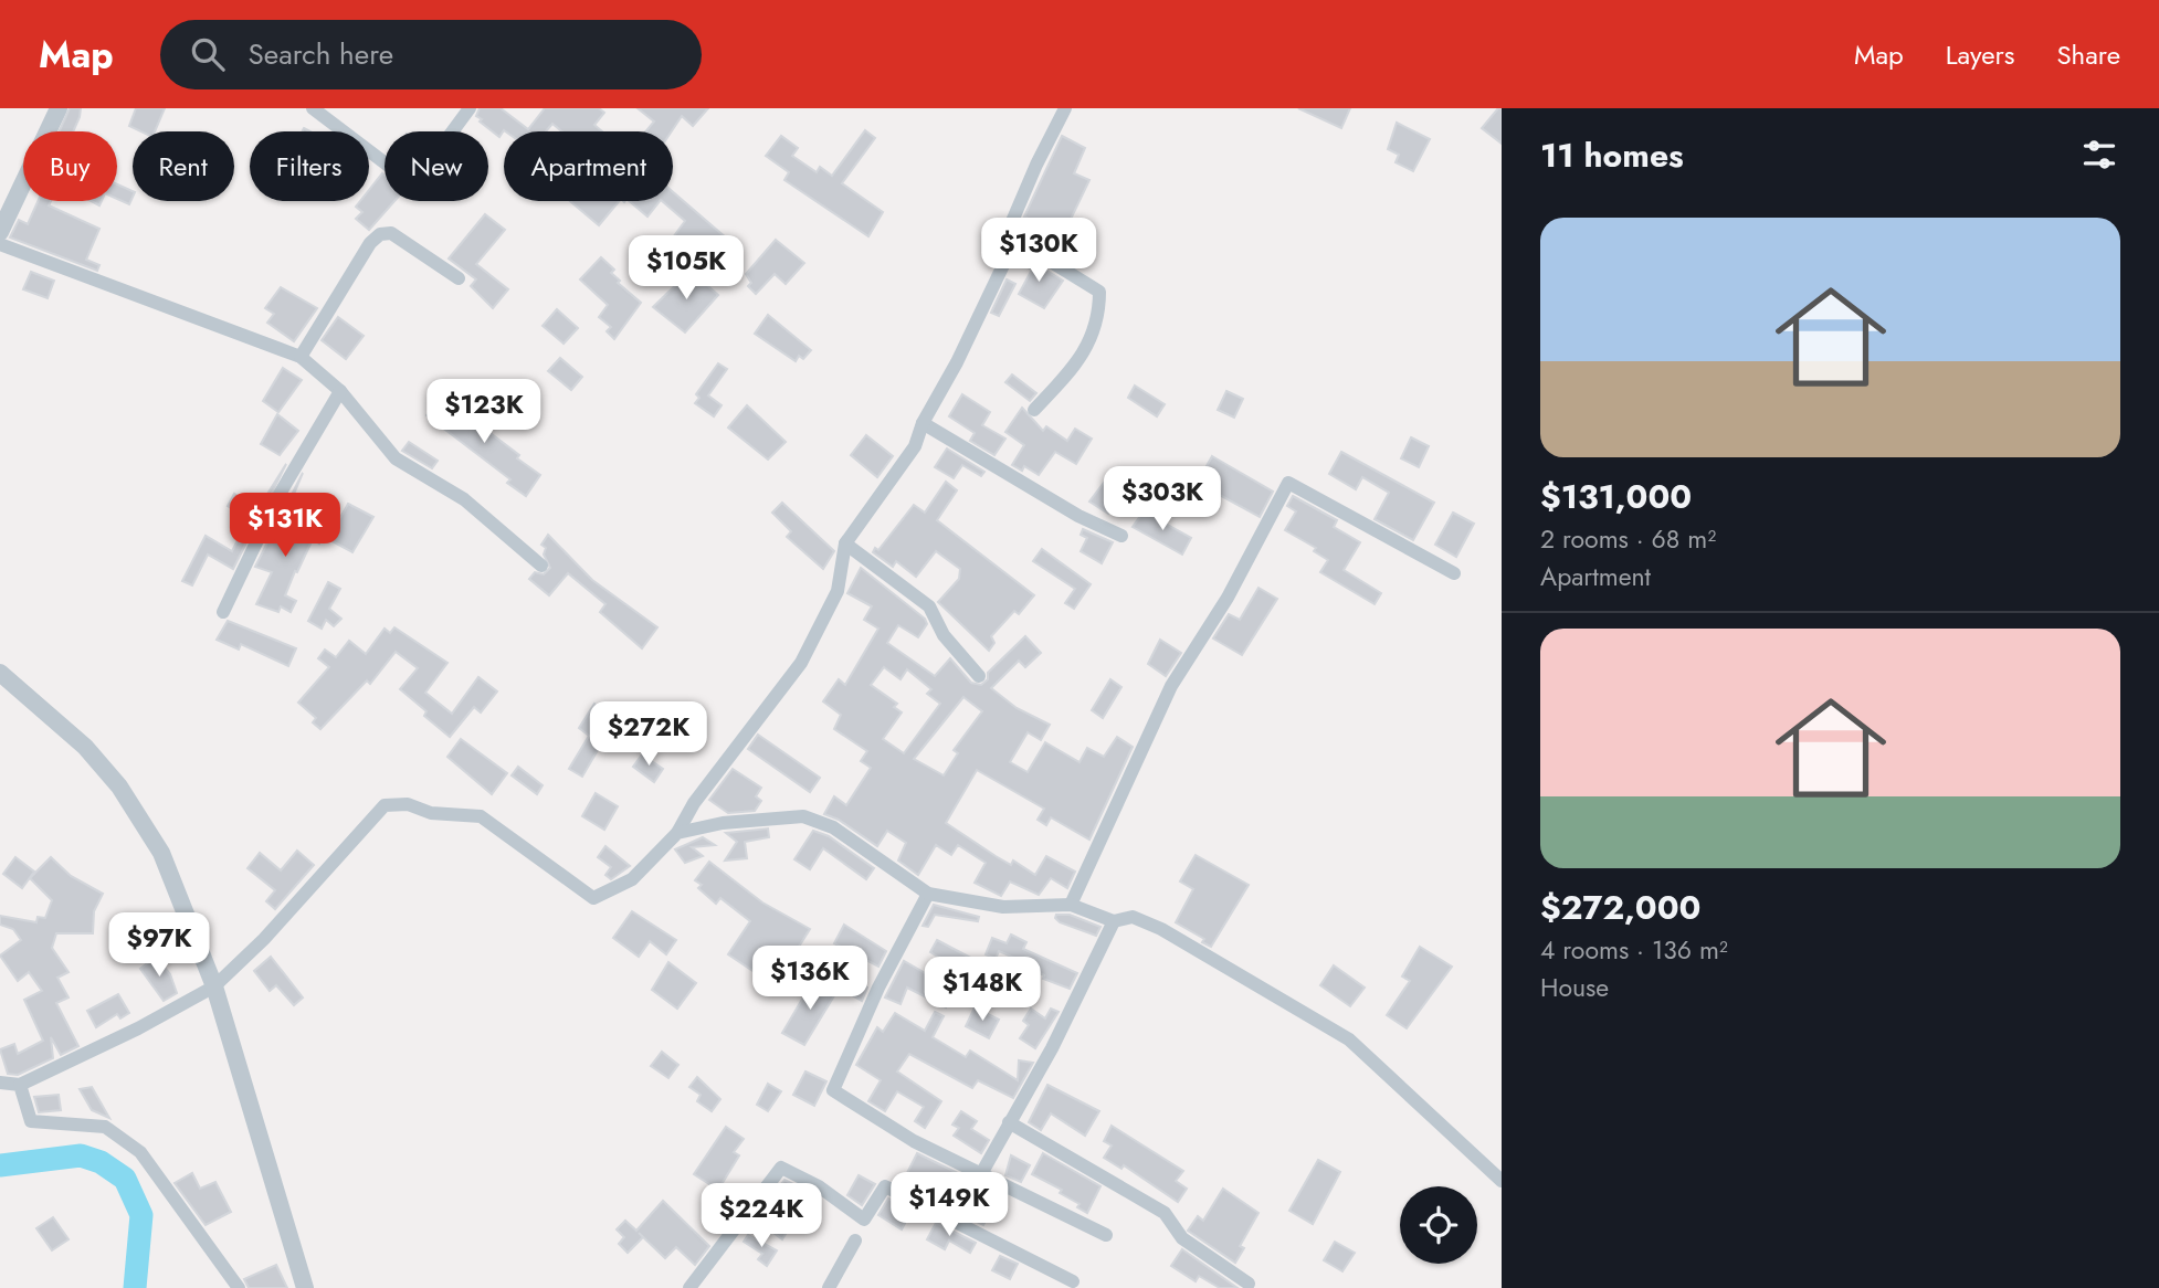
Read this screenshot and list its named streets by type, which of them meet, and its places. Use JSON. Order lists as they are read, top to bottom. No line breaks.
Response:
{"page":{"header":"Map","search":"Search here","nav":["Map","Layers","Share"],"heading":"11 homes","chip":["Buy","Rent","Filters","New","Apartment"],"list":[{"name":"$131,000","note":"2 rooms · 68 m² · Apartment"},{"name":"$272,000","note":"4 rooms · 136 m² · House"}],"price":["$130K","$105K","$123K","$303K","$131K","$272K","$97K","$136K","$148K","$149K","$224K"]}}
